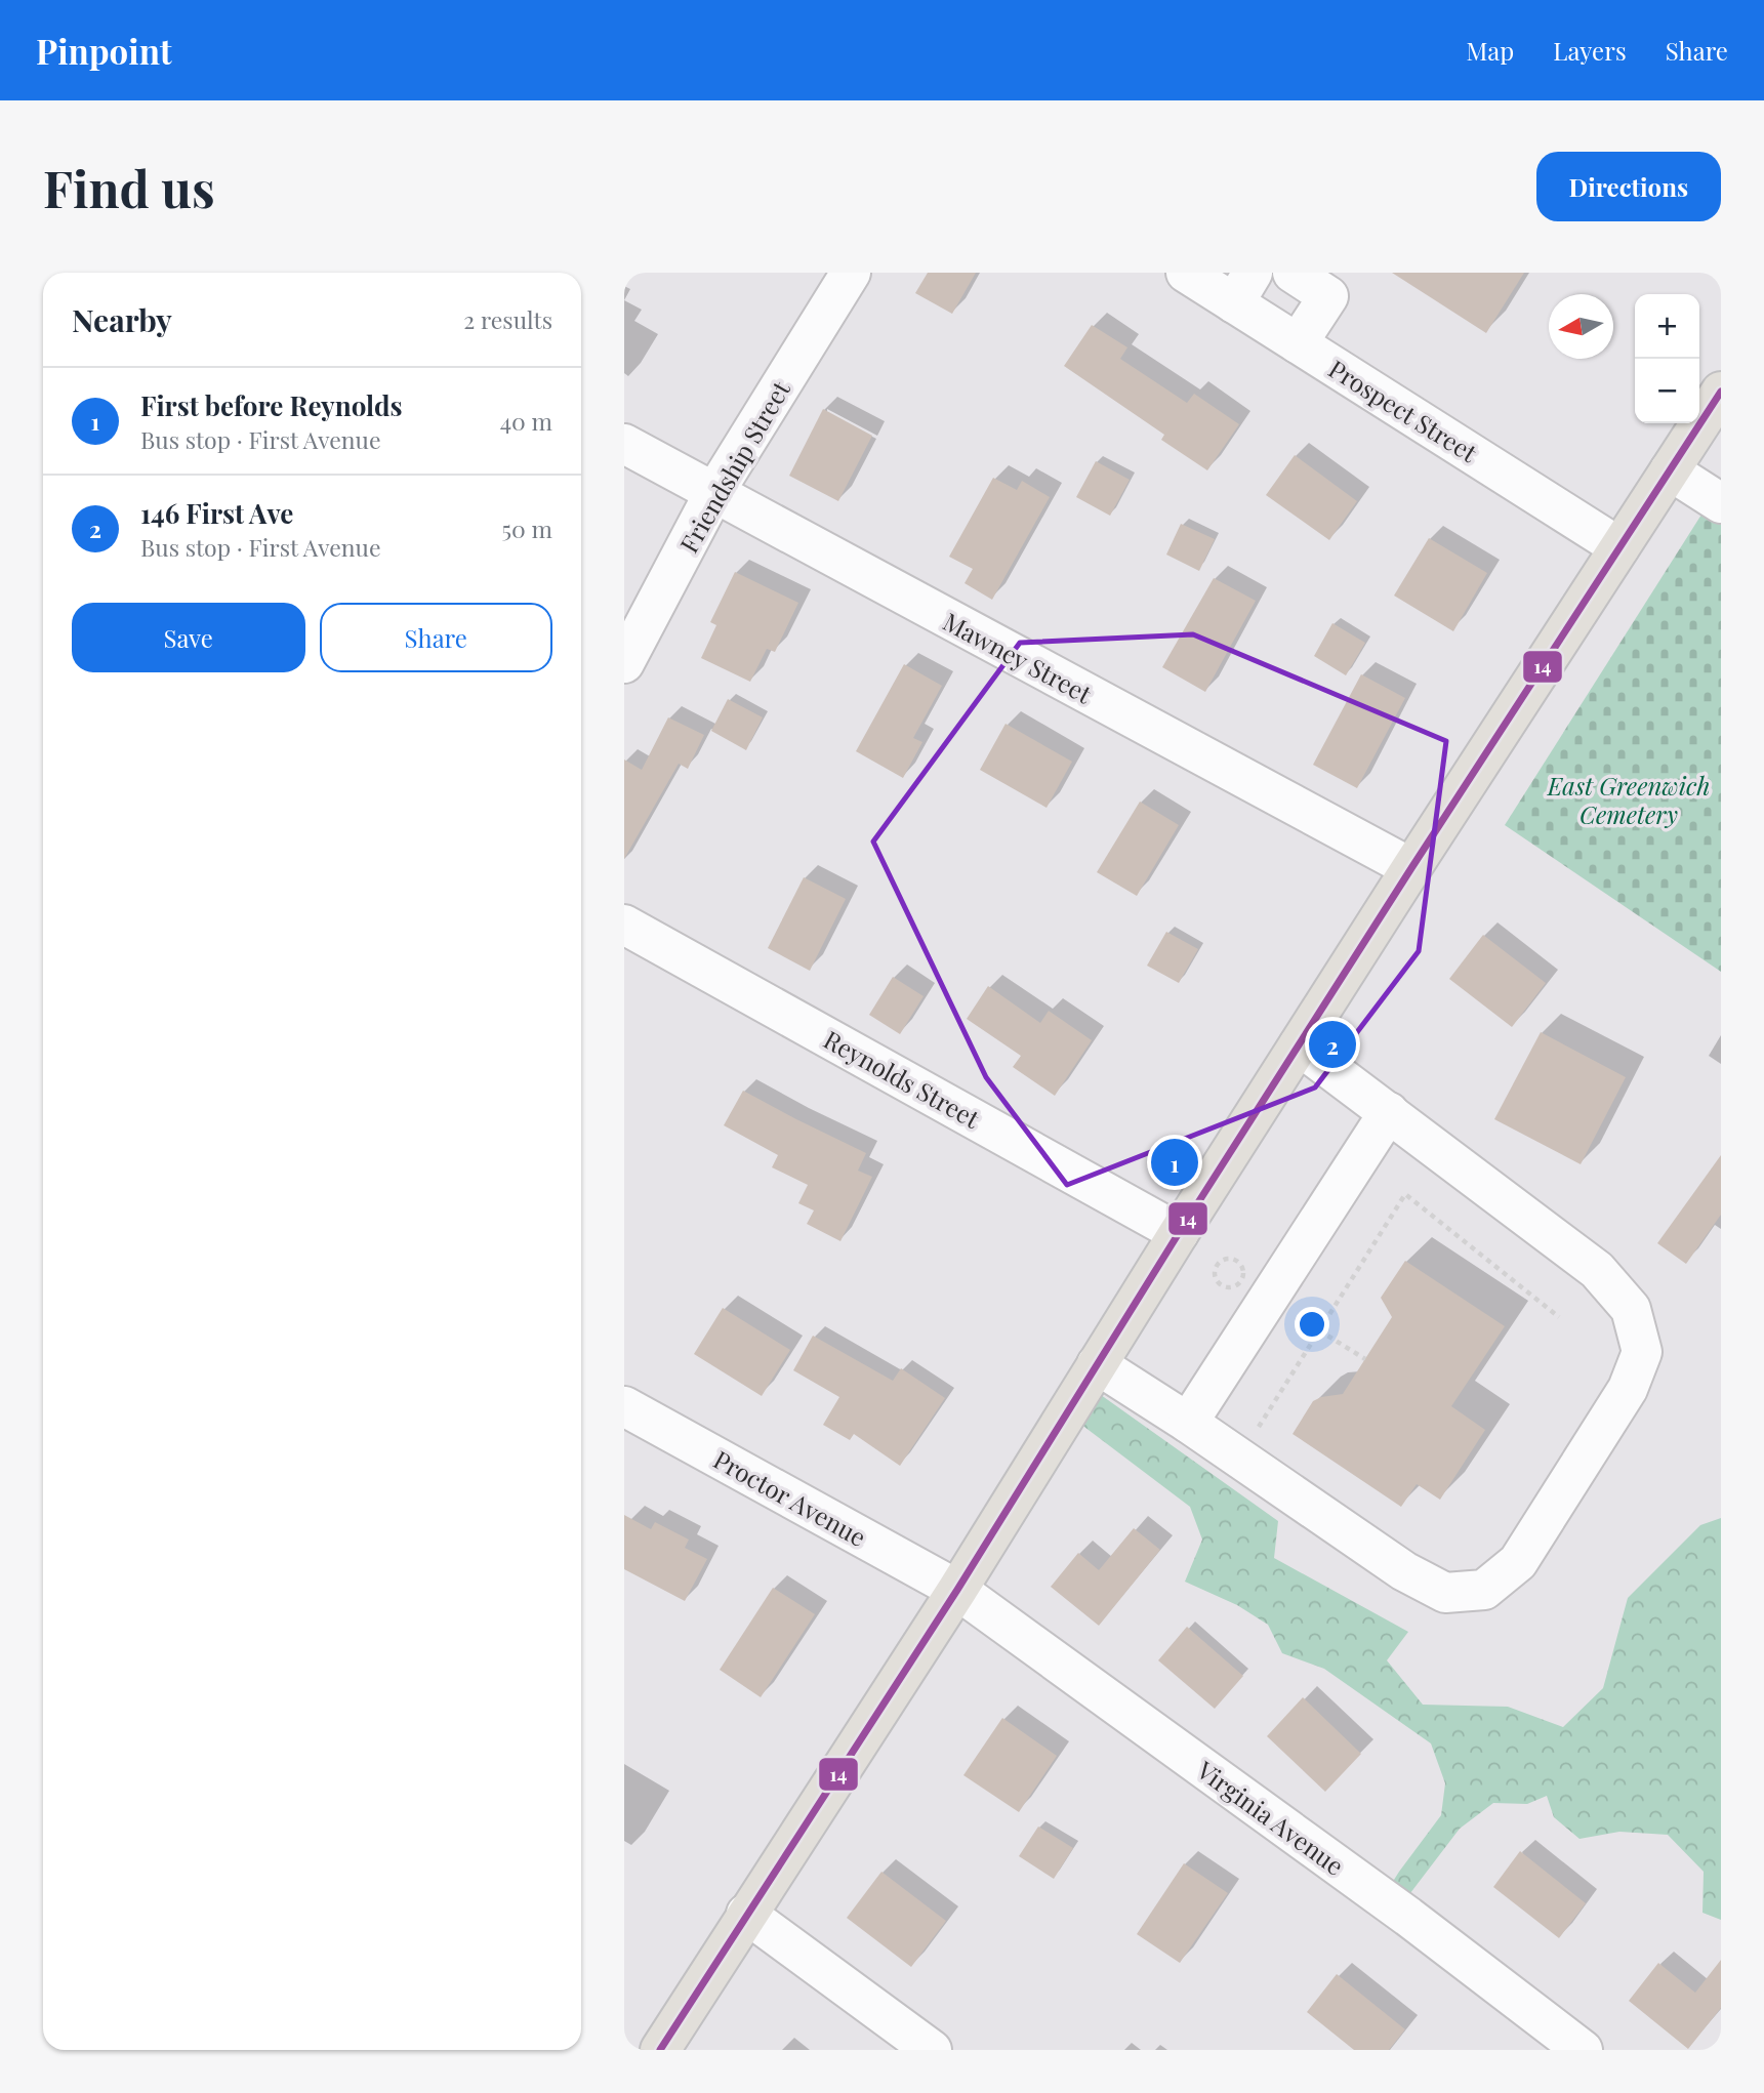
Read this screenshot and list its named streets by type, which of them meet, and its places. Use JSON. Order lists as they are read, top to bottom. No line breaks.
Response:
{"streets":{"street":["Prospect Street","Friendship Street","Mawney Street","Reynolds Street","Proctor Avenue","Virginia Avenue"]},"crossings":[["Friendship Street","Mawney Street"],["Proctor Avenue","Virginia Avenue"]],"parks":["East Greenwich Cemetery"],"lines":["transit line 14"],"north":"left","page":{"header":"Pinpoint","nav":["Map","Layers","Share"],"buttons":["Directions",["Save","Share"]],"title":"Find us","heading":["Nearby","2 results"],"map_buttons":["+","−"],"list":[{"mark":"1","name":"First before Reynolds","note":"Bus stop · First Avenue","value":"40 m"},{"mark":"2","name":"146 First Ave","note":"Bus stop · First Avenue","value":"50 m"}],"pins":["2","1"]}}
